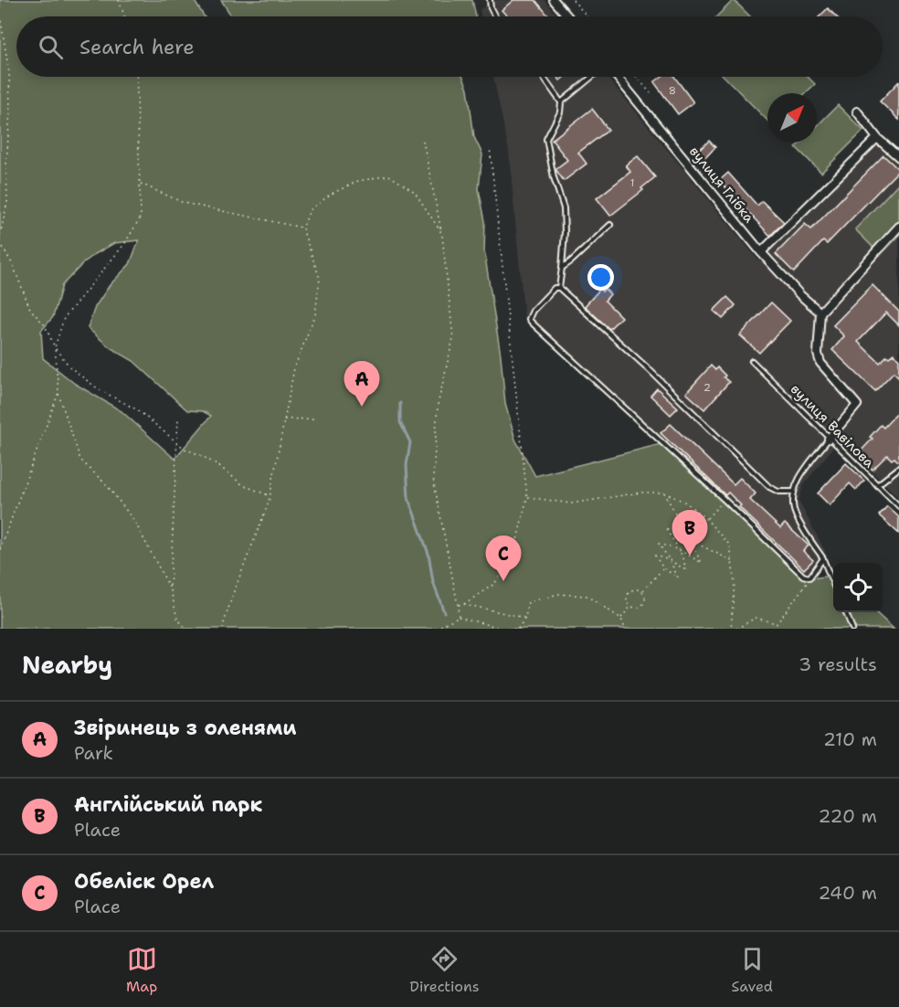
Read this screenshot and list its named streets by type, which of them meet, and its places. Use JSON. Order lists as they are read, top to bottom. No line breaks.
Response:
{"streets":{"street":["вулиця Глібка"],"lane":["вулиця Вавілова"]},"house_numbers":["8","1","2"],"north":"top right","page":{"search":"Search here","pins":["A","B","C"],"heading":["Nearby","3 results"],"list":[{"mark":"A","name":"Звіринець з оленями","note":"Park","value":"210 m"},{"mark":"B","name":"Англійський парк","note":"Place","value":"220 m"},{"mark":"C","name":"Обеліск Орел","note":"Place","value":"240 m"}],"nav":["Map","Directions","Saved"]}}
